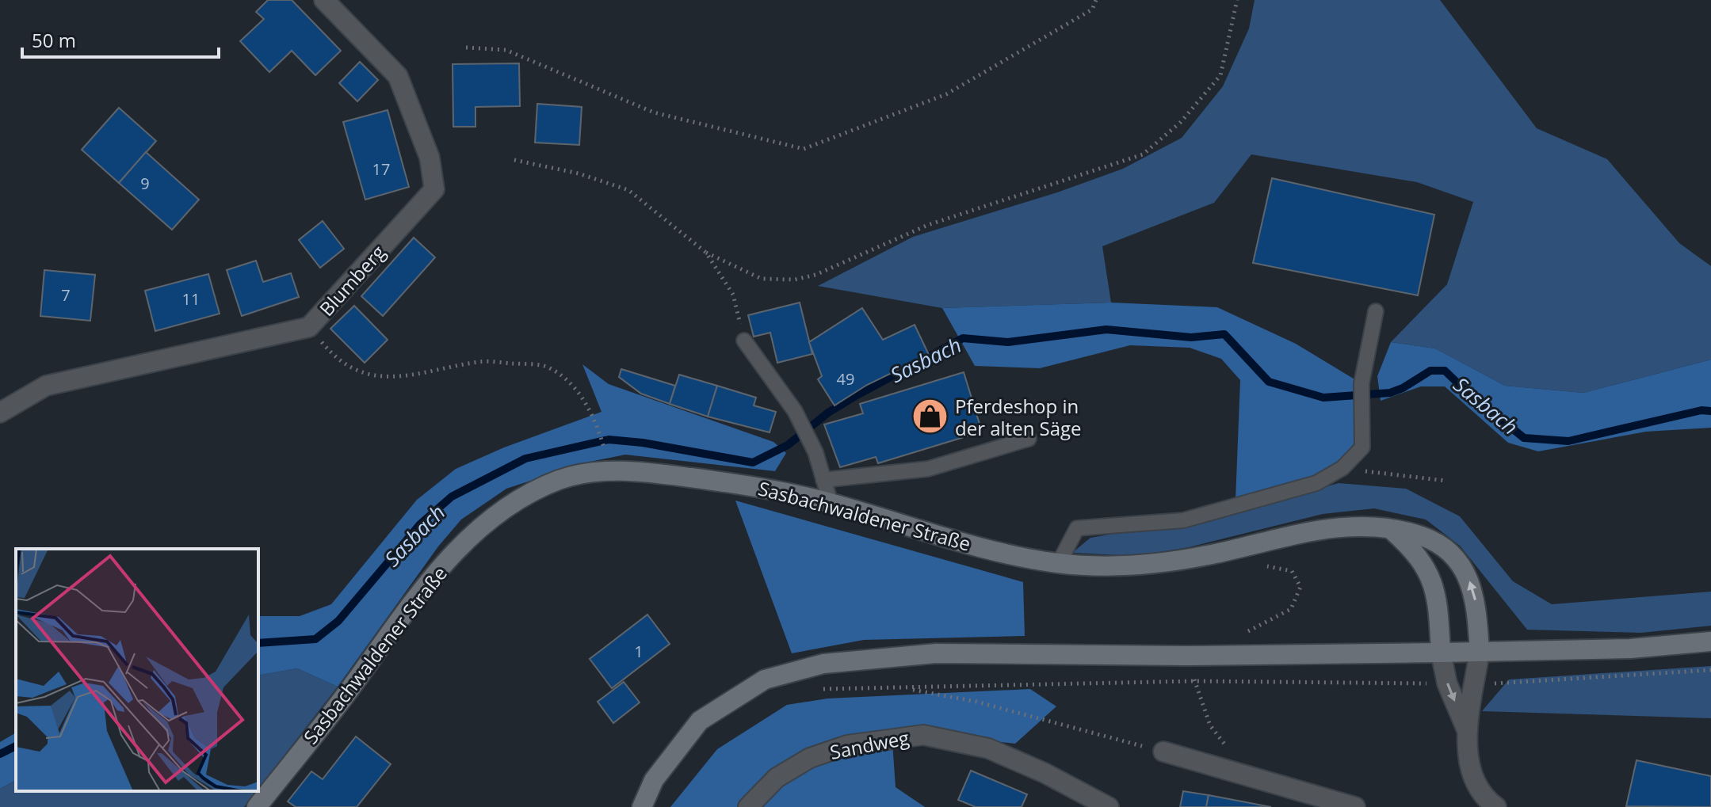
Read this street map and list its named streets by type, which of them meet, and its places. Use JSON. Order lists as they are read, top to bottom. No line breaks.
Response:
{"streets":{"main road":["Sasbachwaldener Straße"],"street":["Blumberg","Sandweg"]},"water":["Sasbach"],"places":{"shop":["Pferdeshop in der alten Säge"]},"house_numbers":["17","9","7","11","49","1"],"scale_bar":"50 m"}
